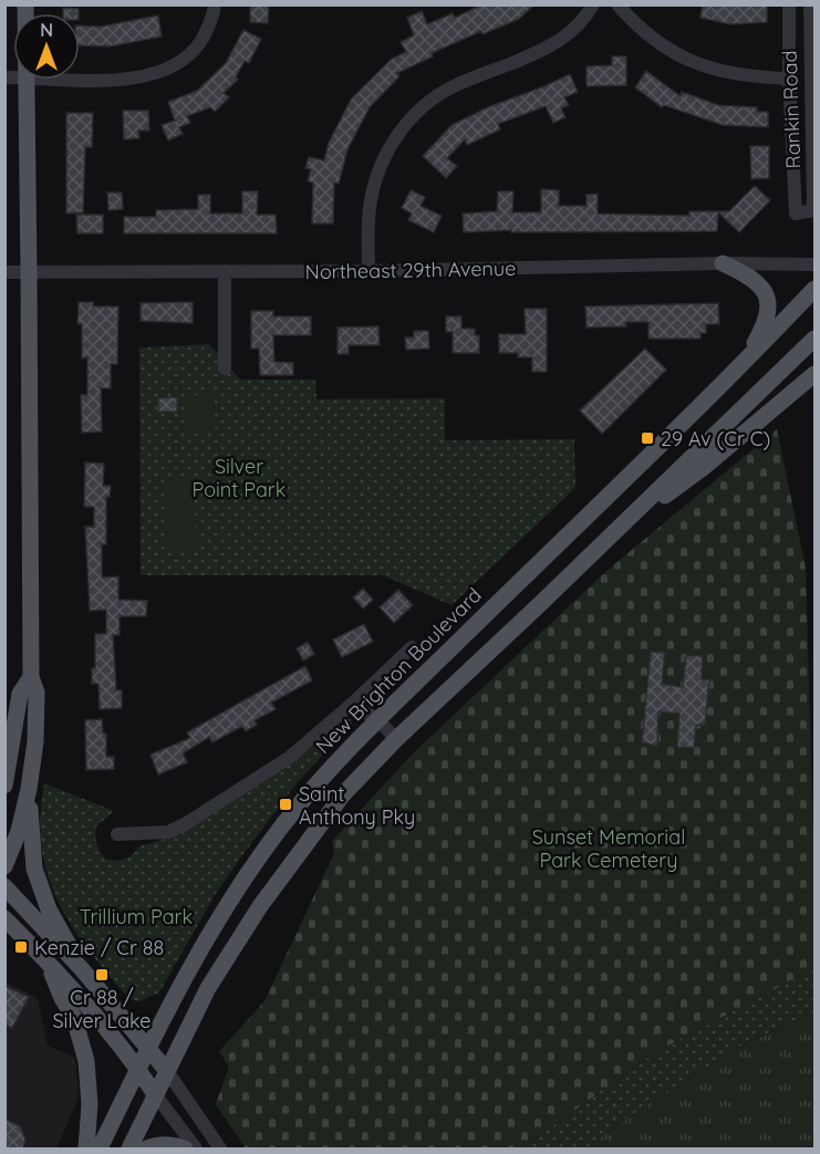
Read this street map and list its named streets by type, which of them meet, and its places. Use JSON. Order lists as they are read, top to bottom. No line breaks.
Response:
{"streets":{"main road":["New Brighton Boulevard"],"street":["Rankin Road","Northeast 29th Avenue"]},"parks":["Silver Point Park","Sunset Memorial Park Cemetery","Trillium Park"],"places":{"transit":["29 Av (Cr C)","Saint Anthony Pky","Kenzie / Cr 88","Cr 88 / Silver Lake"]},"north":"top"}
